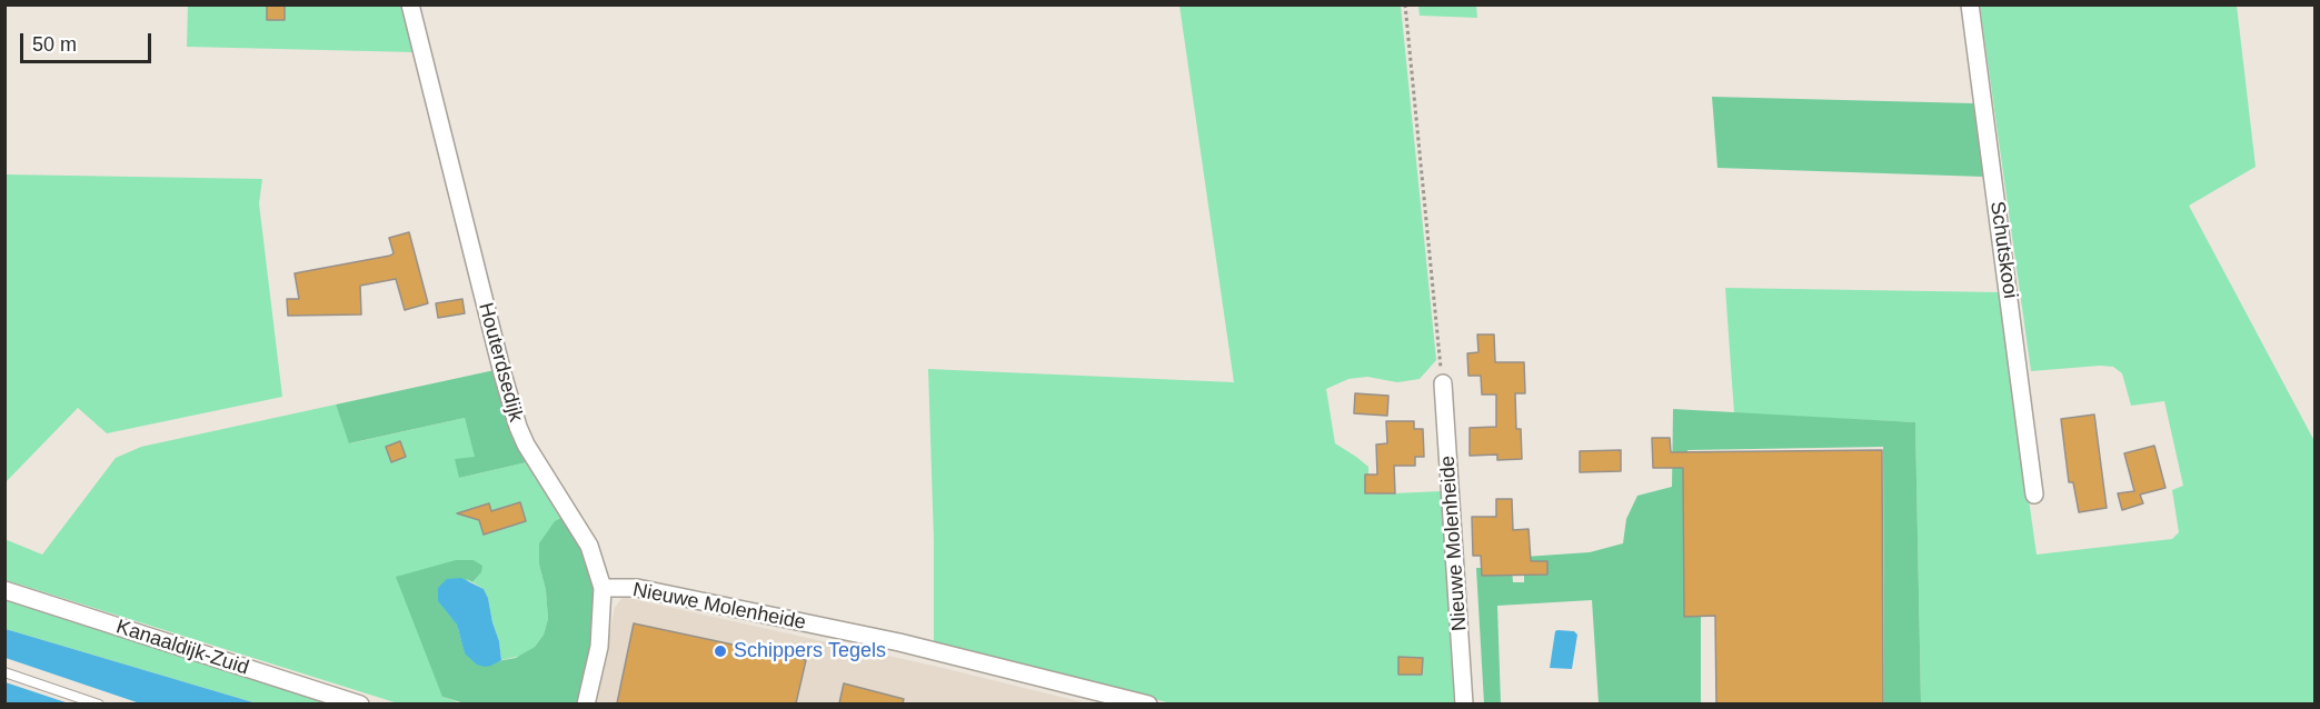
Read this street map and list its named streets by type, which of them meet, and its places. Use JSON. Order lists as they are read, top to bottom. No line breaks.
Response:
{"streets":{"street":["Schutskooi","Houterdsedijk","Nieuwe Molenheide","Kanaaldijk-Zuid"]},"crossings":[["Houterdsedijk","Nieuwe Molenheide"]],"places":["Schippers Tegels"],"scale_bar":"50 m"}
